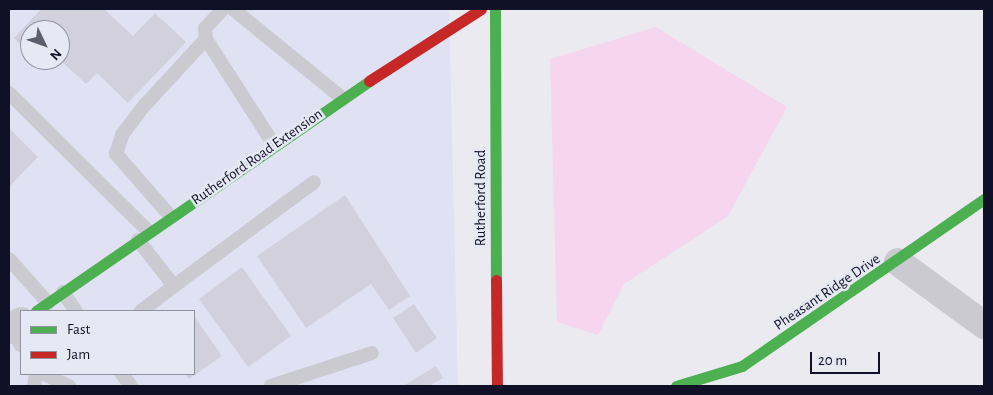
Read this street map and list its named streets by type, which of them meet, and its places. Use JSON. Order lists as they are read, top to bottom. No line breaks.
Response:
{"streets":{"street":["Rutherford Road Extension","Rutherford Road","Pheasant Ridge Drive"]},"legend":["Fast","Jam"],"scale_bar":"20 m","north":"bottom right"}
